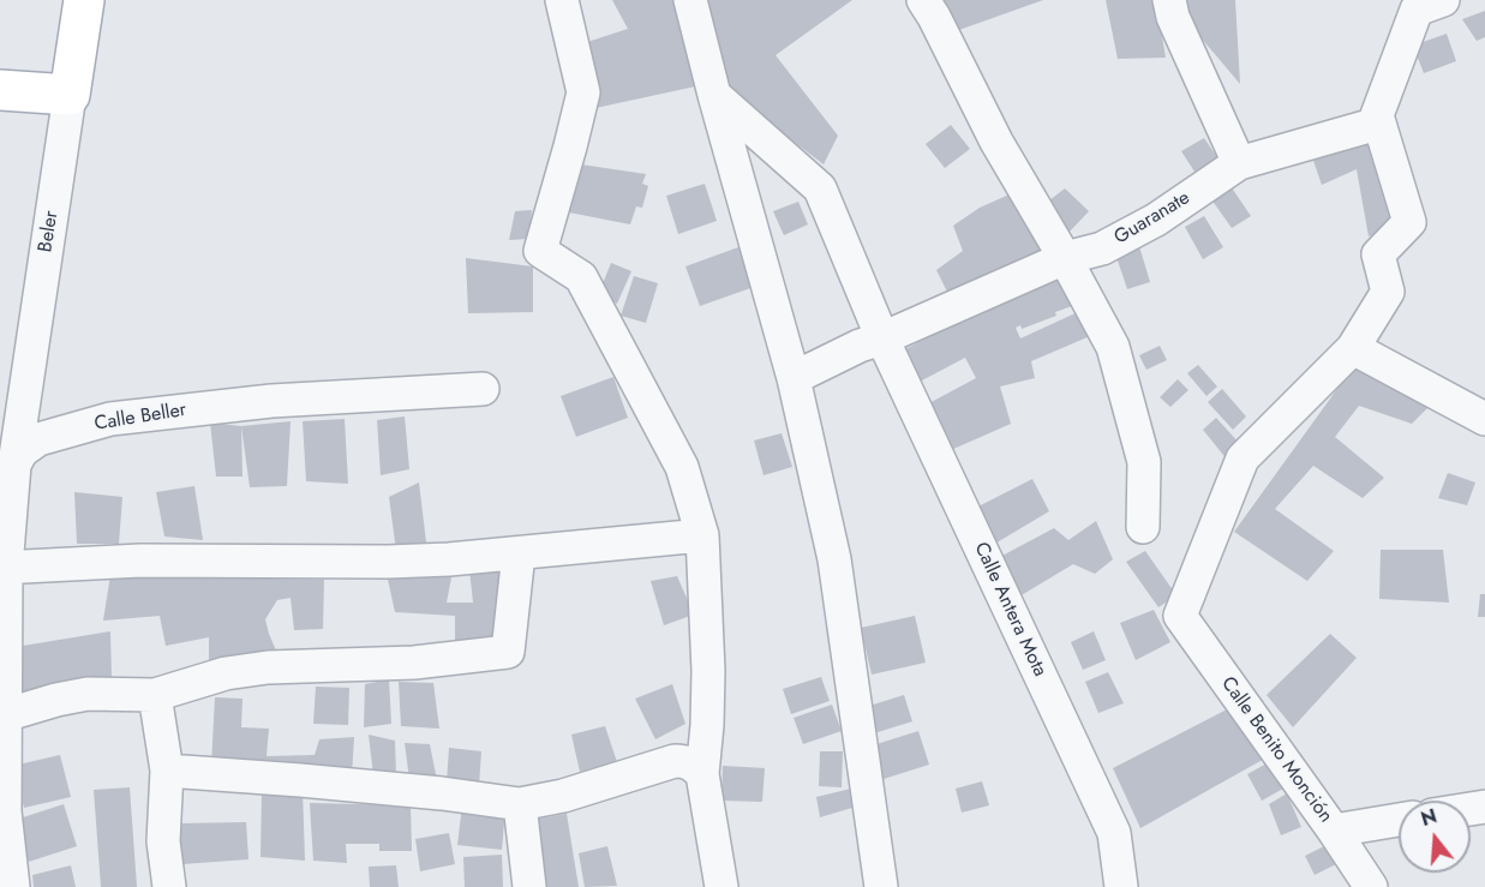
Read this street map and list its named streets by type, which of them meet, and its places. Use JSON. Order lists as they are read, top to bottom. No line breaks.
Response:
{"streets":{"main road":["Beler"],"street":["Guaranate","Calle Beller","Calle Antera Mota","Calle Benito Monción"]},"crossings":[["Guaranate","Calle Antera Mota"],["Beler","Calle Beller"]],"north":"top"}
